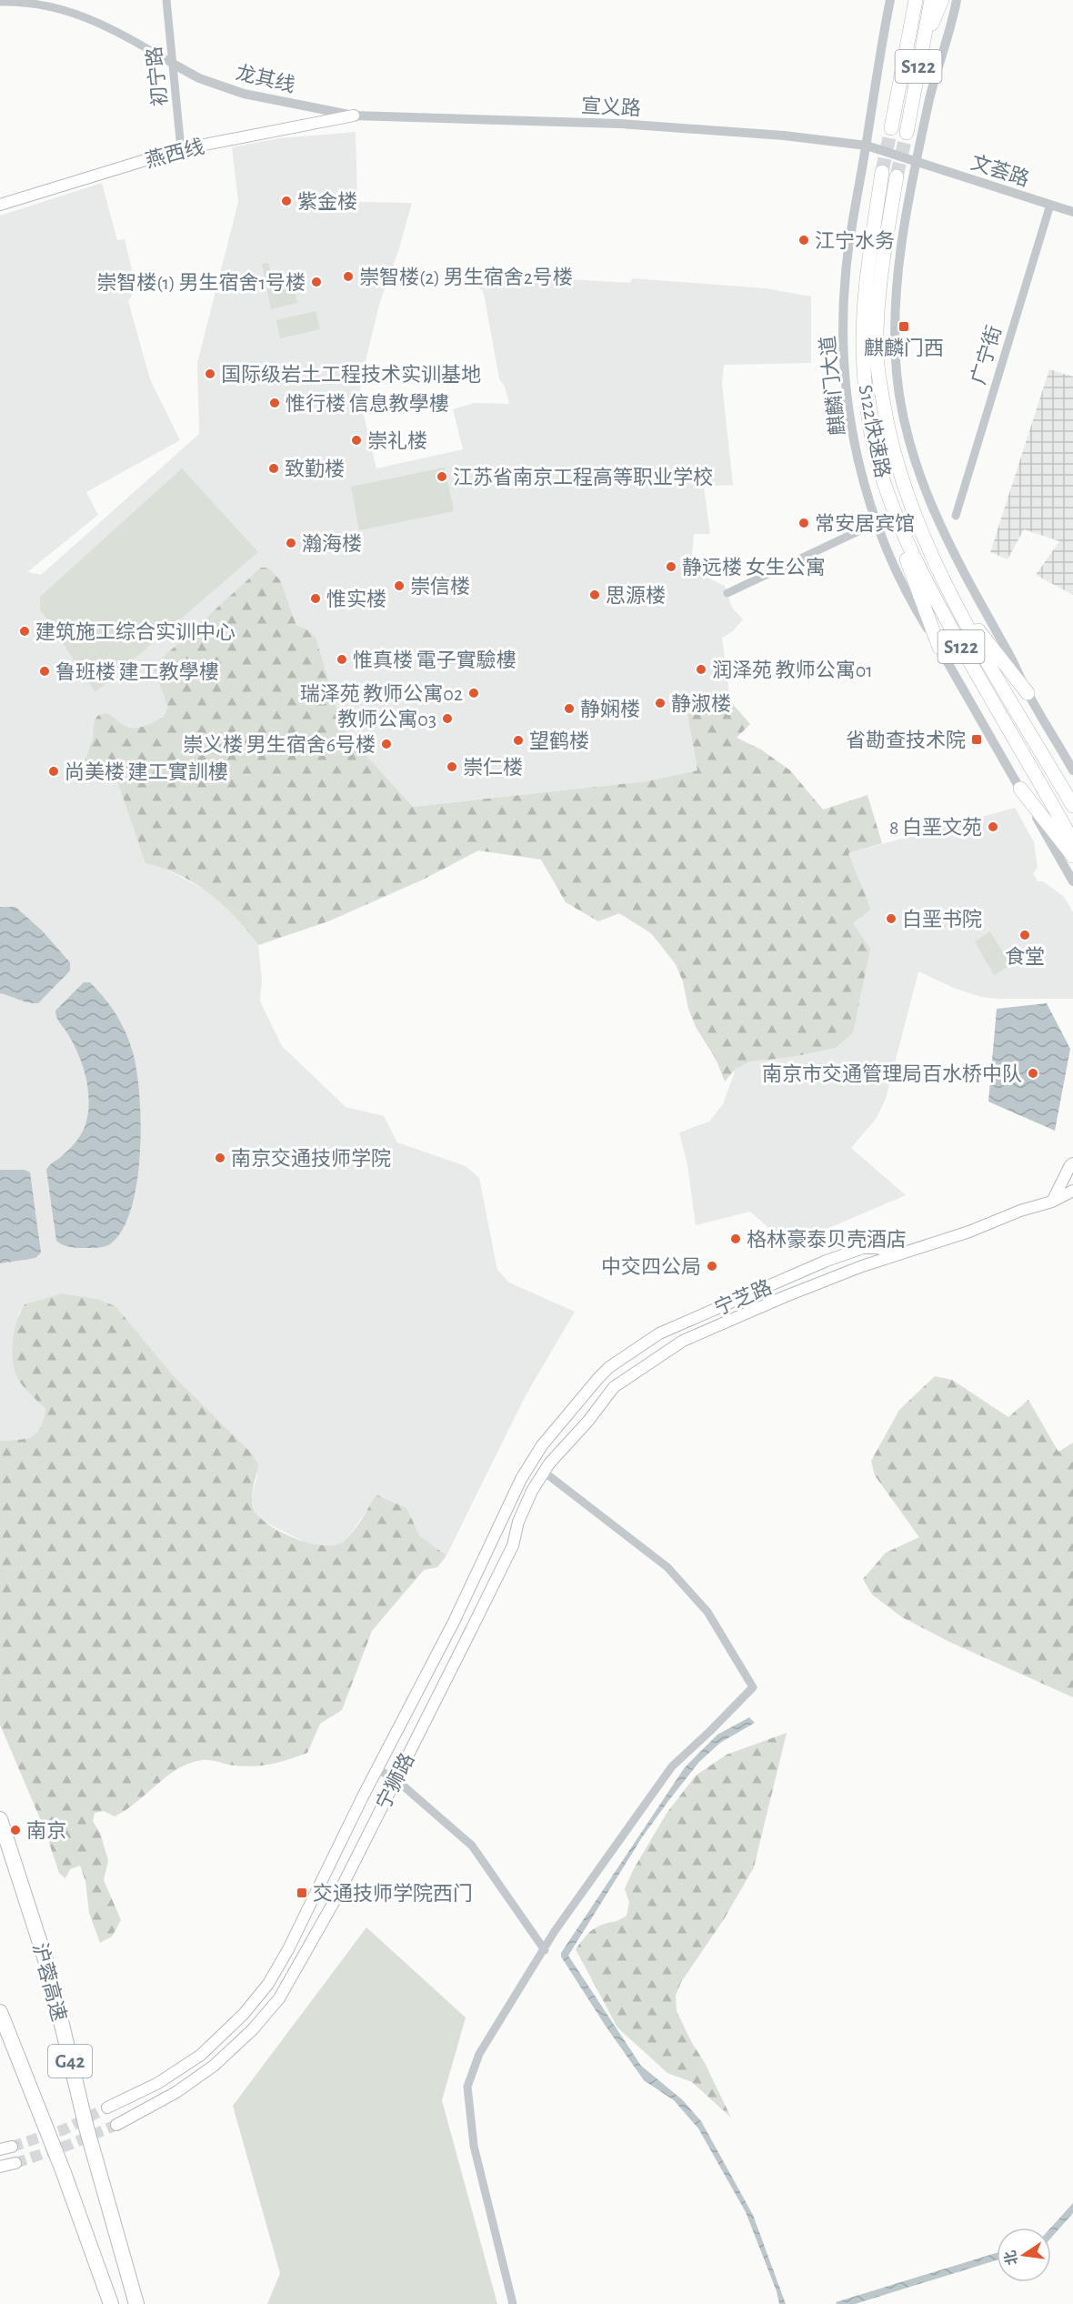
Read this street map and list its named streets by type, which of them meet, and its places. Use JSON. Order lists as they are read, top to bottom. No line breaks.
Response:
{"streets":{"highway":["S122","S122快速路","沪蓉高速","G42"],"main road":["燕西线","宁芝路","宁狮路"],"street":["初宁路","龙其线","宣义路","文荟路","广宁街","麒麟门大道"]},"crossings":[["初宁路","龙其线"],["初宁路","燕西线"],["龙其线","宣义路"],["龙其线","燕西线"],["宣义路","燕西线"],["宣义路","文荟路"],["宣义路","麒麟门大道"],["文荟路","广宁街"],["宁芝路","宁狮路"]],"places":{"other":["紫金楼","江宁水务","崇智楼(2) 男生宿舍2号楼","崇智楼(1) 男生宿舍1号楼","国际级岩土工程技术实训基地","惟行楼 信息教學樓","崇礼楼","致勤楼","江苏省南京工程高等职业学校","常安居宾馆","瀚海楼","静远楼 女生公寓","崇信楼","思源楼","惟实楼","建筑施工综合实训中心","惟真楼 電子實驗樓","润泽苑 教师公寓01","鲁班楼 建工教學樓","瑞泽苑 教师公寓02","静淑楼","静娴楼","教师公寓03","望鹤楼","崇义楼 男生宿舍6号楼","崇仁楼","尚美楼 建工實訓樓","8 白垩文苑","白垩书院","食堂","南京市交通管理局百水桥中队","南京交通技师学院","格林豪泰贝壳酒店","中交四公局","南京"],"transit":["麒麟门西","省勘查技术院","交通技师学院西门"]},"north":"left"}
